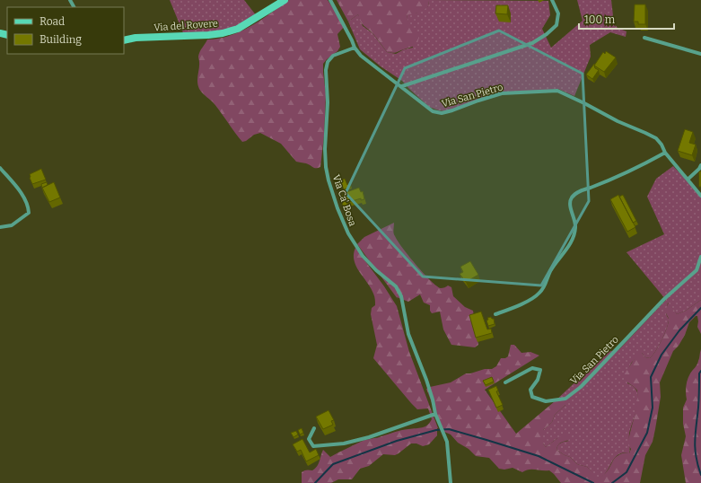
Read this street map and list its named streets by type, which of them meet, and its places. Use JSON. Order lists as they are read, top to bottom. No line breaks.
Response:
{"streets":{"street":["Via del Rovere","Via San Pietro","Via Ca' Bosa"]},"crossings":[["Via San Pietro","Via Ca' Bosa"]],"legend":["Road","Building"],"scale_bar":"100 m"}
